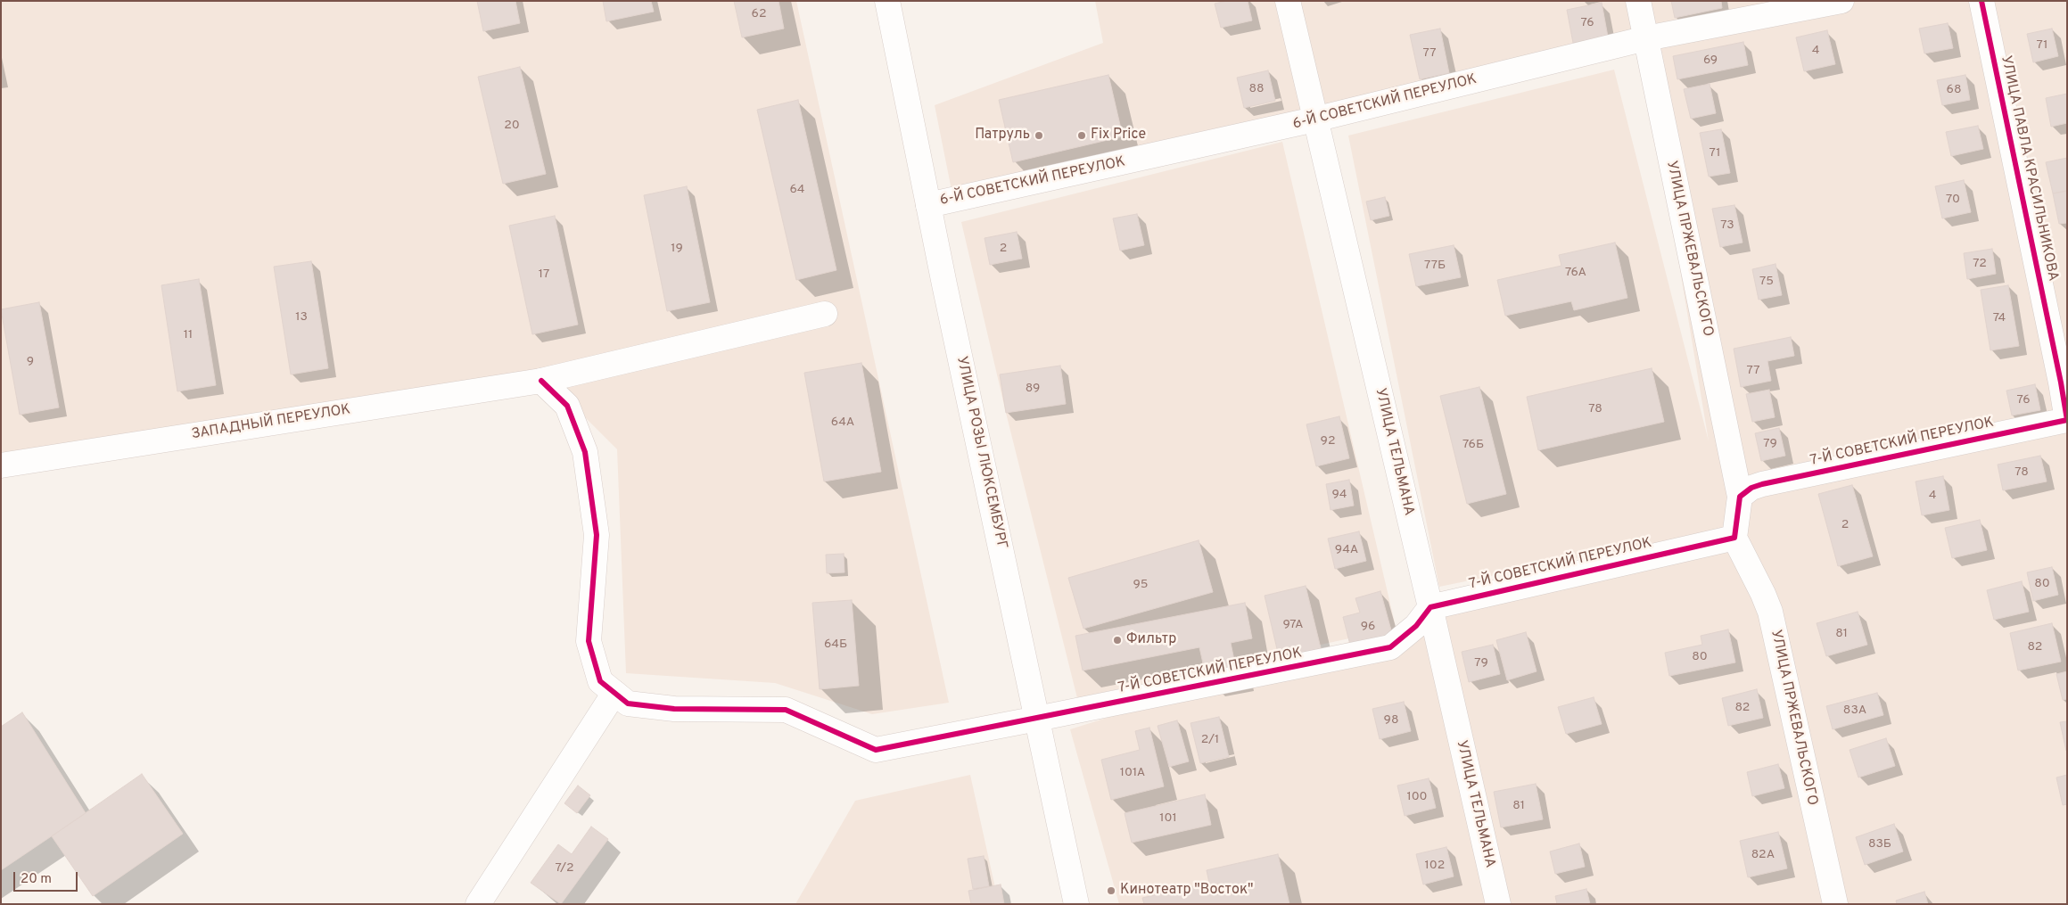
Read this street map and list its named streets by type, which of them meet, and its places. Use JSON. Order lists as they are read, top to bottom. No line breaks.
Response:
{"streets":{"street":["6-Й СОВЕТСКИЙ ПЕРЕУЛОК","УЛИЦА ПАВЛА КРАСИЛЬНИКОВА","УЛИЦА ПРЖЕВАЛЬСКОГО","ЗАПАДНЫЙ ПЕРЕУЛОК","7-Й СОВЕТСКИЙ ПЕРЕУЛОК","УЛИЦА ТЕЛЬМАНА","УЛИЦА РОЗЫ ЛЮКСЕМБУРГ"]},"crossings":[["6-Й СОВЕТСКИЙ ПЕРЕУЛОК","УЛИЦА ПРЖЕВАЛЬСКОГО"],["6-Й СОВЕТСКИЙ ПЕРЕУЛОК","УЛИЦА ТЕЛЬМАНА"],["6-Й СОВЕТСКИЙ ПЕРЕУЛОК","УЛИЦА РОЗЫ ЛЮКСЕМБУРГ"],["УЛИЦА ПАВЛА КРАСИЛЬНИКОВА","7-Й СОВЕТСКИЙ ПЕРЕУЛОК"],["УЛИЦА ПРЖЕВАЛЬСКОГО","7-Й СОВЕТСКИЙ ПЕРЕУЛОК"],["ЗАПАДНЫЙ ПЕРЕУЛОК","7-Й СОВЕТСКИЙ ПЕРЕУЛОК"],["7-Й СОВЕТСКИЙ ПЕРЕУЛОК","УЛИЦА ТЕЛЬМАНА"],["7-Й СОВЕТСКИЙ ПЕРЕУЛОК","УЛИЦА РОЗЫ ЛЮКСЕМБУРГ"]],"places":["Патруль","Fix Price","Фильтр","Кинотеатр \"Восток\""],"house_numbers":["62","76","71","4","77","69","88","68","20","71","64","70","73","19","2","72","77Б","76А","17","75","13","74","11","9","77","89","76","78","64А","92","79","76Б","78","94","4","2","94А","80","95","97А","96","81","64Б","82","80","79","82","83А","98","2/1","101А","100","81","101","83Б","82А","102","7/2"],"scale_bar":"20 m"}
